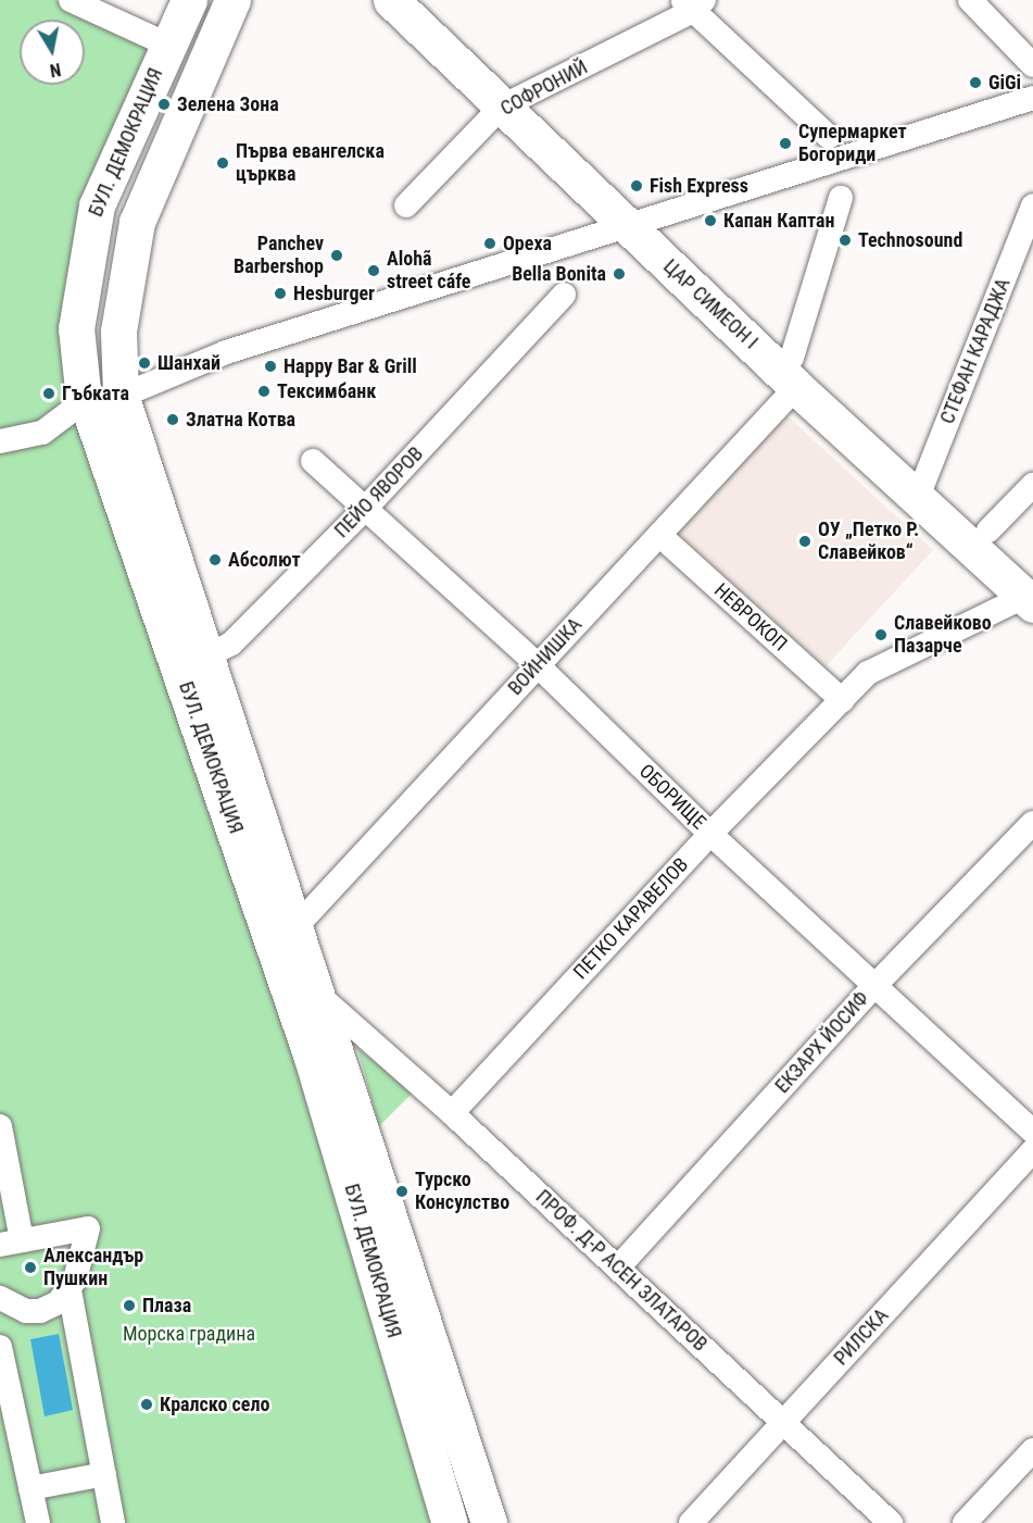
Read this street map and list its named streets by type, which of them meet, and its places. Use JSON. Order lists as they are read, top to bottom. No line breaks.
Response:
{"streets":{"main road":["БУЛ. ДЕМОКРАЦИЯ","ЦАР СИМЕОН I"],"street":["СОФРОНИЙ","СТЕФАН КАРАДЖА","ПЕЙО ЯВОРОВ","НЕВРОКОП","ВОЙНИШКА","ОБОРИЩЕ","ПЕТКО КАРАВЕЛОВ","ЕКЗАРХ ЙОСИФ","ПРОФ. Д-Р АСЕН ЗЛАТАРОВ","РИЛСКА"]},"crossings":[["СОФРОНИЙ","ЦАР СИМЕОН I"],["БУЛ. ДЕМОКРАЦИЯ","ПЕЙО ЯВОРОВ"],["БУЛ. ДЕМОКРАЦИЯ","ВОЙНИШКА"],["БУЛ. ДЕМОКРАЦИЯ","ПРОФ. Д-Р АСЕН ЗЛАТАРОВ"],["ЦАР СИМЕОН I","СТЕФАН КАРАДЖА"],["ЦАР СИМЕОН I","ВОЙНИШКА"],["ЦАР СИМЕОН I","ПЕТКО КАРАВЕЛОВ"],["ПЕЙО ЯВОРОВ","ОБОРИЩЕ"],["НЕВРОКОП","ВОЙНИШКА"],["НЕВРОКОП","ПЕТКО КАРАВЕЛОВ"],["ВОЙНИШКА","ОБОРИЩЕ"],["ОБОРИЩЕ","ПЕТКО КАРАВЕЛОВ"],["ОБОРИЩЕ","ЕКЗАРХ ЙОСИФ"],["ПЕТКО КАРАВЕЛОВ","ПРОФ. Д-Р АСЕН ЗЛАТАРОВ"],["ЕКЗАРХ ЙОСИФ","ПРОФ. Д-Р АСЕН ЗЛАТАРОВ"],["ПРОФ. Д-Р АСЕН ЗЛАТАРОВ","РИЛСКА"]],"parks":["Морска градина"],"places":["GiGi","Зелена Зона","Супермаркет Богориди","Първа евангелска църква","Fish Express","Капан Каптан","Technosound","Ореха","Panchev Barbershop","Alohã street cáfe","Bella Bonita","Hesburger","Шанхай","Happy Bar & Grill","Тексимбанк","Гъбката","Златна Котва","ОУ „Петко Р. Славейков“","Абсолют","Славейково Пазарче","Турско Консулство","Александър Пушкин","Плаза","Кралско село"],"north":"bottom"}
